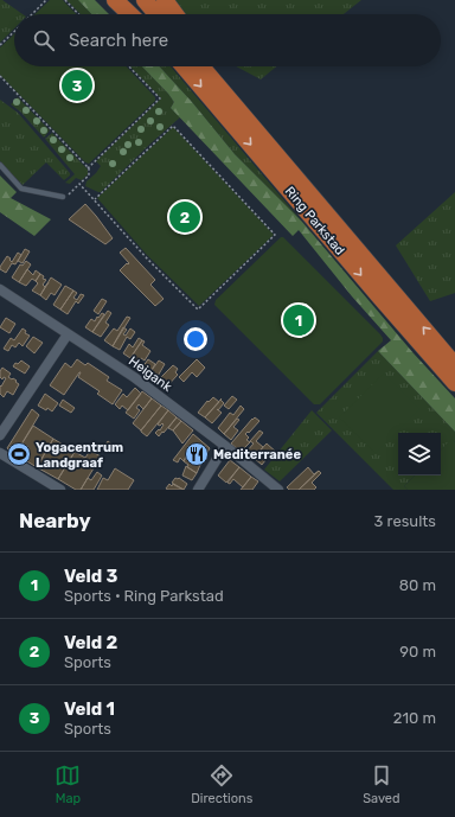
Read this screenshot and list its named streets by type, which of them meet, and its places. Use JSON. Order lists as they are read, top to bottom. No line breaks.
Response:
{"streets":{"highway":["Ring Parkstad"],"street":["Heigank"]},"places":{"sports":["Yogacentrum Landgraaf"],"restaurant":["Mediterranée"]},"page":{"search":"Search here","pins":["3","2","1"],"heading":["Nearby","3 results"],"list":[{"mark":"1","name":"Veld 3","note":"Sports · Ring Parkstad","value":"80 m"},{"mark":"2","name":"Veld 2","note":"Sports","value":"90 m"},{"mark":"3","name":"Veld 1","note":"Sports","value":"210 m"}],"nav":["Map","Directions","Saved"]}}
